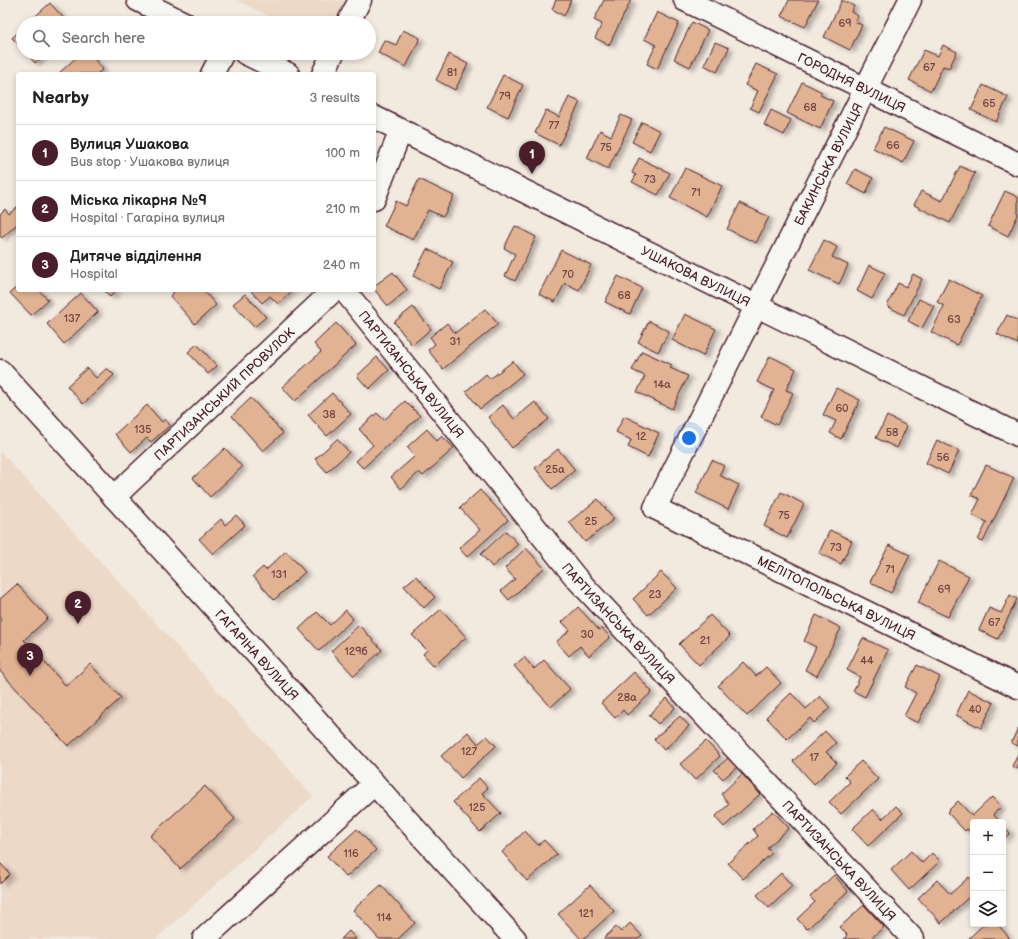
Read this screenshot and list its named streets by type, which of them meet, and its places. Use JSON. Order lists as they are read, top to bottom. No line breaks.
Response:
{"streets":{"street":["ГОРОДНЯ ВУЛИЦЯ","БАКИНСЬКА ВУЛИЦЯ","УШАКОВА ВУЛИЦЯ","ПАРТИЗАНСЬКА ВУЛИЦЯ","ПАРТИЗАНСЬКИЙ ПРОВУЛОК","МЕЛІТОПОЛЬСЬКА ВУЛИЦЯ","ГАГАРІНА ВУЛИЦЯ"]},"crossings":[["ГОРОДНЯ ВУЛИЦЯ","БАКИНСЬКА ВУЛИЦЯ"],["БАКИНСЬКА ВУЛИЦЯ","УШАКОВА ВУЛИЦЯ"],["БАКИНСЬКА ВУЛИЦЯ","МЕЛІТОПОЛЬСЬКА ВУЛИЦЯ"],["ПАРТИЗАНСЬКИЙ ПРОВУЛОК","ГАГАРІНА ВУЛИЦЯ"]],"house_numbers":["69","67","81","79","65","68","77","66","75","73","71","70","68","137","63","31","14а","60","38","135","58","12","56","25а","75","25","73","71","131","69","23","67","30","21","129б","44","28а","40","127","17","125","116","121","114"],"page":{"search":"Search here","heading":["Nearby","3 results"],"list":[{"mark":"1","name":"Вулиця Ушакова","note":"Bus stop · Ушакова вулиця","value":"100 m"},{"mark":"2","name":"Міська лікарня №9","note":"Hospital · Гагаріна вулиця","value":"210 m"},{"mark":"3","name":"Дитяче відділення","note":"Hospital","value":"240 m"}],"pins":["1","2","3"],"map_buttons":["+","−"]}}
